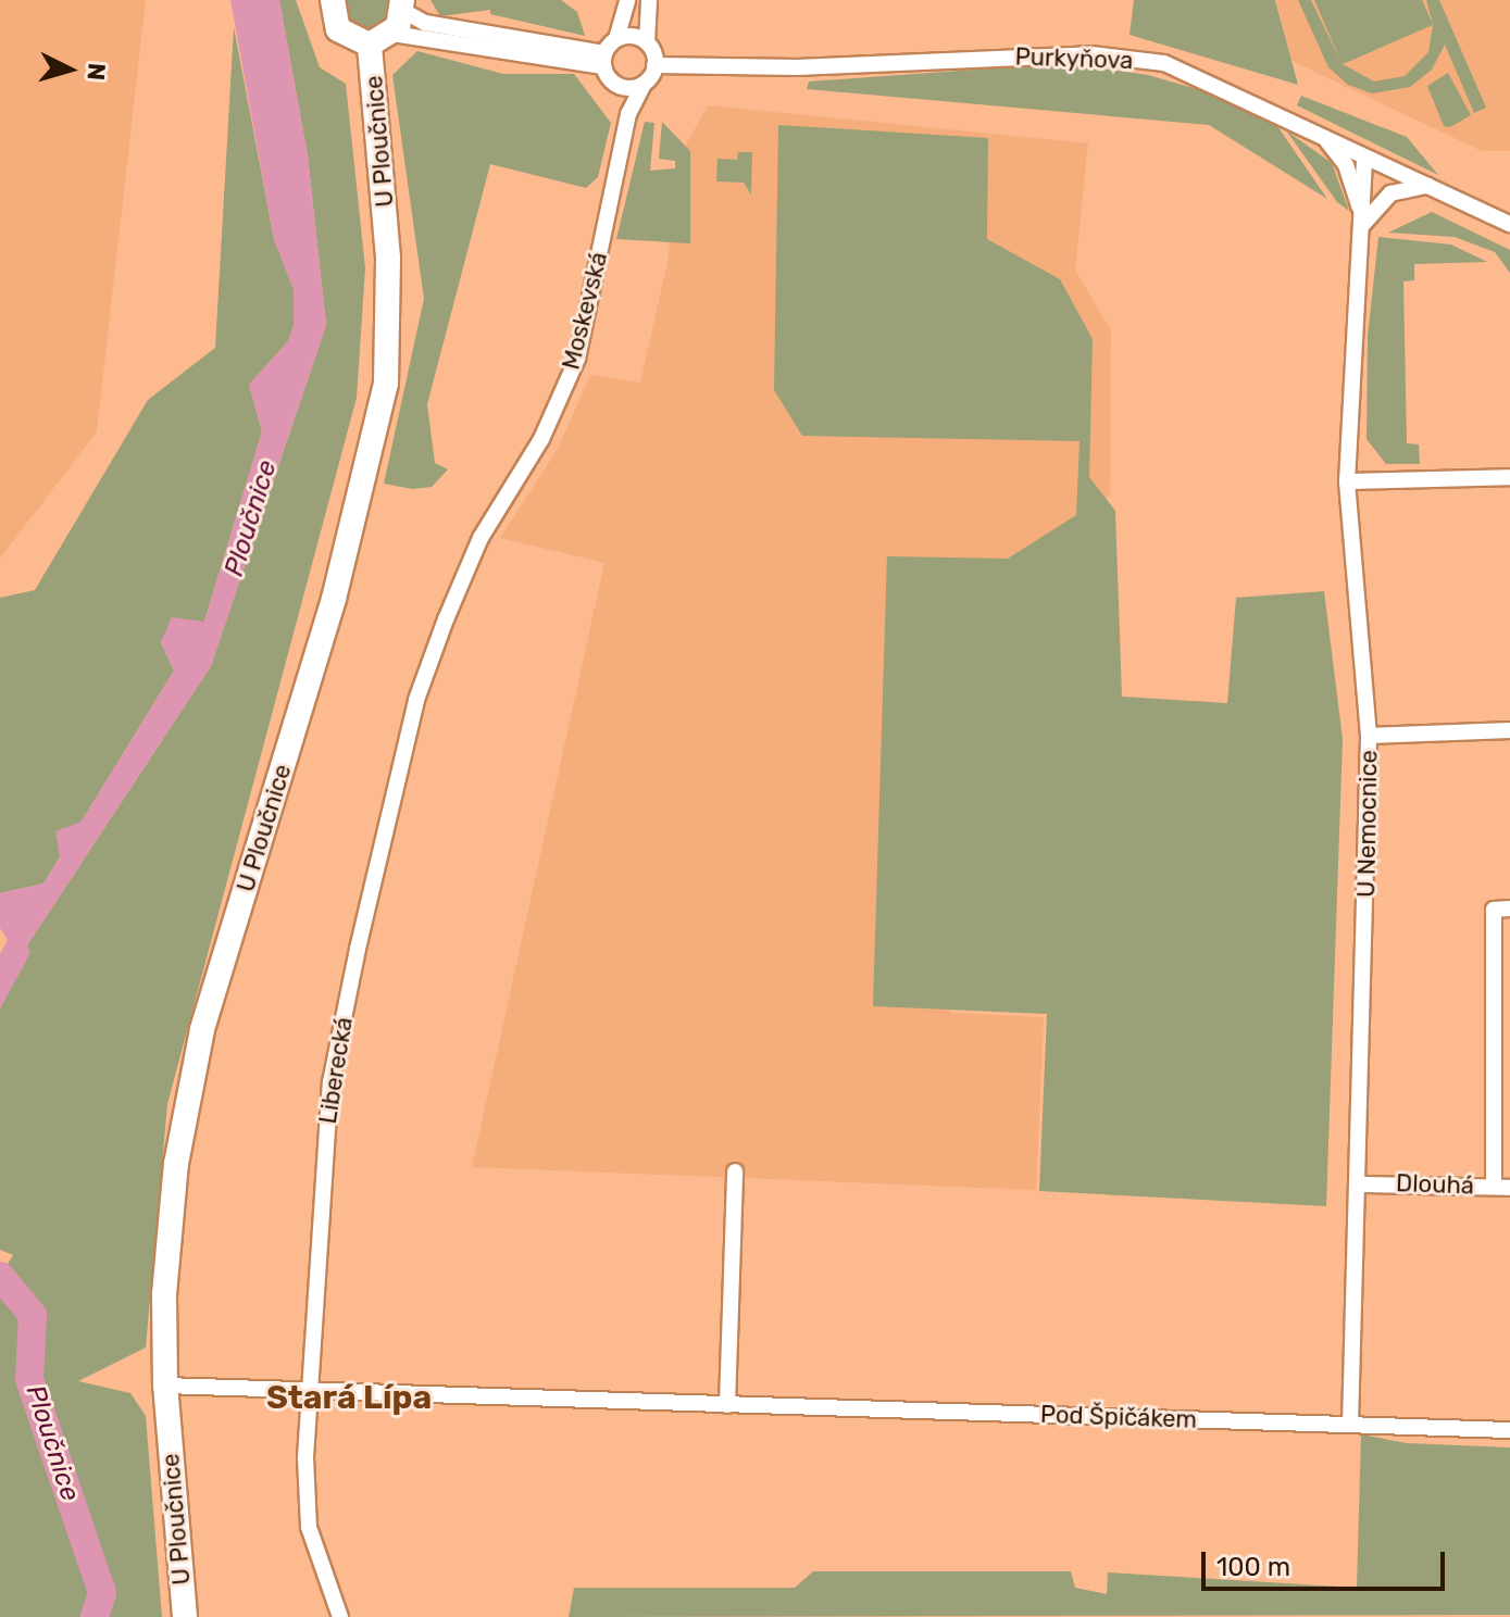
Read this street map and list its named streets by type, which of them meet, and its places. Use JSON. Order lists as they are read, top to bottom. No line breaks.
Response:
{"streets":{"main road":["U Ploučnice"],"street":["Purkyňova","Moskevská","U Nemocnice","Liberecká","Dlouhá","Pod Špičákem"]},"crossings":[["Purkyňova","Moskevská"],["Purkyňova","U Nemocnice"],["U Ploučnice","Pod Špičákem"],["Moskevská","Liberecká"],["U Nemocnice","Dlouhá"],["U Nemocnice","Pod Špičákem"],["Liberecká","Pod Špičákem"]],"districts":["Stará Lípa"],"water":["Ploučnice"],"scale_bar":"100 m","north":"right"}
